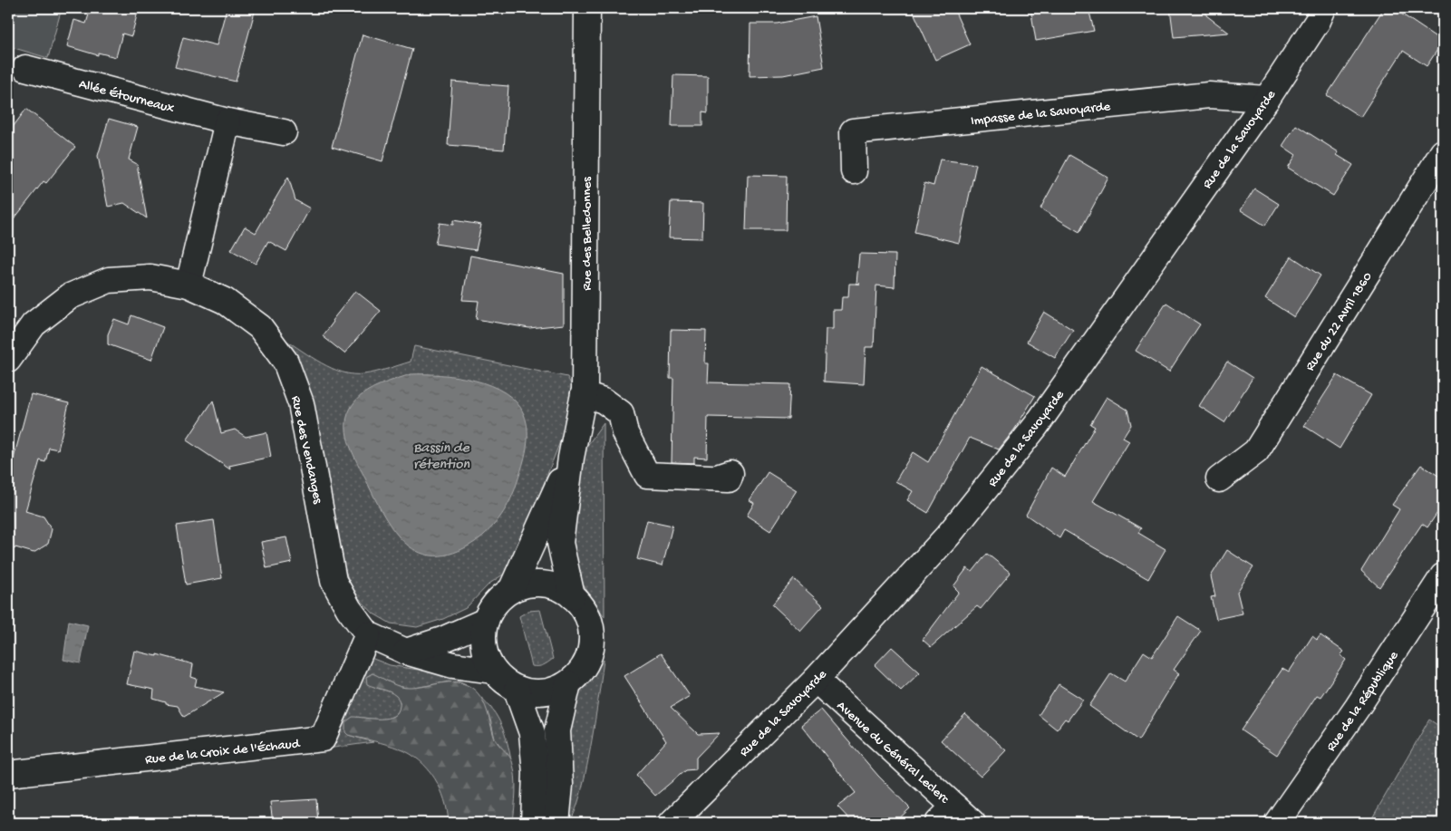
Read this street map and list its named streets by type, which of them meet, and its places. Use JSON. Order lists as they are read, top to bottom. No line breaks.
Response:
{"streets":{"street":["Allée Étourneaux","Impasse de la Savoyarde","Rue de la Savoyarde","Rue des Belledonnes","Rue du 22 Avril 1860","Rue des Vendanges","Rue de la République","Rue de la Croix de l'Échaud","Avenue du Général Leclerc"]},"crossings":[["Impasse de la Savoyarde","Rue de la Savoyarde"],["Rue de la Savoyarde","Avenue du Général Leclerc"],["Rue des Belledonnes","Rue des Vendanges"],["Rue des Vendanges","Rue de la Croix de l'Échaud"]],"water":["Bassin de rétention"]}
